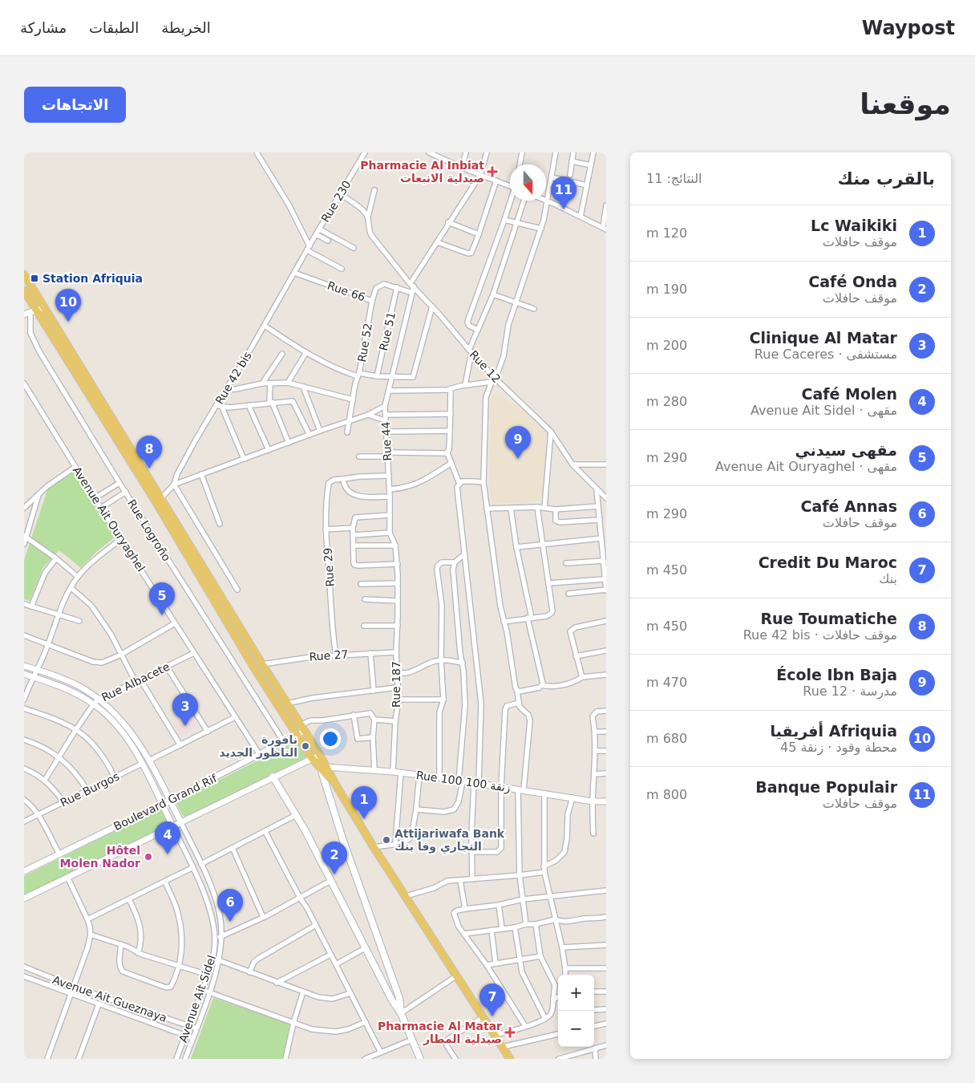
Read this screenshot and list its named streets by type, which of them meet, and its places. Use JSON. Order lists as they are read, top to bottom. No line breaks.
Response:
{"streets":{"street":["Rue 230","Rue 66","Rue 51","Rue 52","Rue 12","Rue 42 bis","Rue 44","Avenue Ait Ouryaghel","Rue Logroño","Rue 29","Rue 27","Rue Albacete","Rue 187","Rue 100 زنقة 100","Rue Burgos","Boulevard Grand Rif","Avenue Ait Gueznaya","Avenue Ait Sidel"]},"crossings":[["Rue 230","Rue 42 bis"],["Rue 66","Rue 51"],["Rue 66","Rue 52"],["Rue 66","Rue 42 bis"],["Rue 66","Rue 44"],["Rue 12","Rue 44"],["Rue 44","Rue 187"],["Avenue Ait Ouryaghel","Rue Albacete"],["Avenue Ait Ouryaghel","Boulevard Grand Rif"],["Rue Logroño","Boulevard Grand Rif"],["Rue 29","Rue 27"],["Rue 27","Rue 187"],["Rue 187","Rue 100 زنقة 100"],["Avenue Ait Gueznaya","Avenue Ait Sidel"]],"places":{"health":["Pharmacie Al Inbiat صيدلية الانبعات","Pharmacie Al Matar صيدلية المطار"],"transit":["Station Afriquia"],"other":["نافورة الناظور الجديد","Attijariwafa Bank التجاري وفا بنك","Hôtel Molen Nador"]},"north":"bottom","page":{"header":"Waypost","nav":["الخريطة","الطبقات","مشاركة"],"buttons":"الاتجاهات","title":"موقعنا","heading":["بالقرب منك","النتائج: 11"],"pins":["11","10","9","8","5","3","1","4","2","6","7"],"list":[{"mark":"1","name":"Lc Waikiki","note":"موقف حافلات","value":"120 m"},{"mark":"2","name":"Café Onda","note":"موقف حافلات","value":"190 m"},{"mark":"3","name":"Clinique Al Matar","note":"مستشفى · Rue Caceres","value":"200 m"},{"mark":"4","name":"Café Molen","note":"مقهى · Avenue Ait Sidel","value":"280 m"},{"mark":"5","name":"مقهى سيدني","note":"مقهى · Avenue Ait Ouryaghel","value":"290 m"},{"mark":"6","name":"Café Annas","note":"موقف حافلات","value":"290 m"},{"mark":"7","name":"Credit Du Maroc","note":"بنك","value":"450 m"},{"mark":"8","name":"Rue Toumatiche","note":"موقف حافلات · Rue 42 bis","value":"450 m"},{"mark":"9","name":"École Ibn Baja","note":"مدرسة · Rue 12","value":"470 m"},{"mark":"10","name":"Afriquia أفريقيا","note":"محطة وقود · زنقة 45","value":"680 m"},{"mark":"11","name":"Banque Populair","note":"موقف حافلات","value":"800 m"}],"map_buttons":["+","−"]}}
